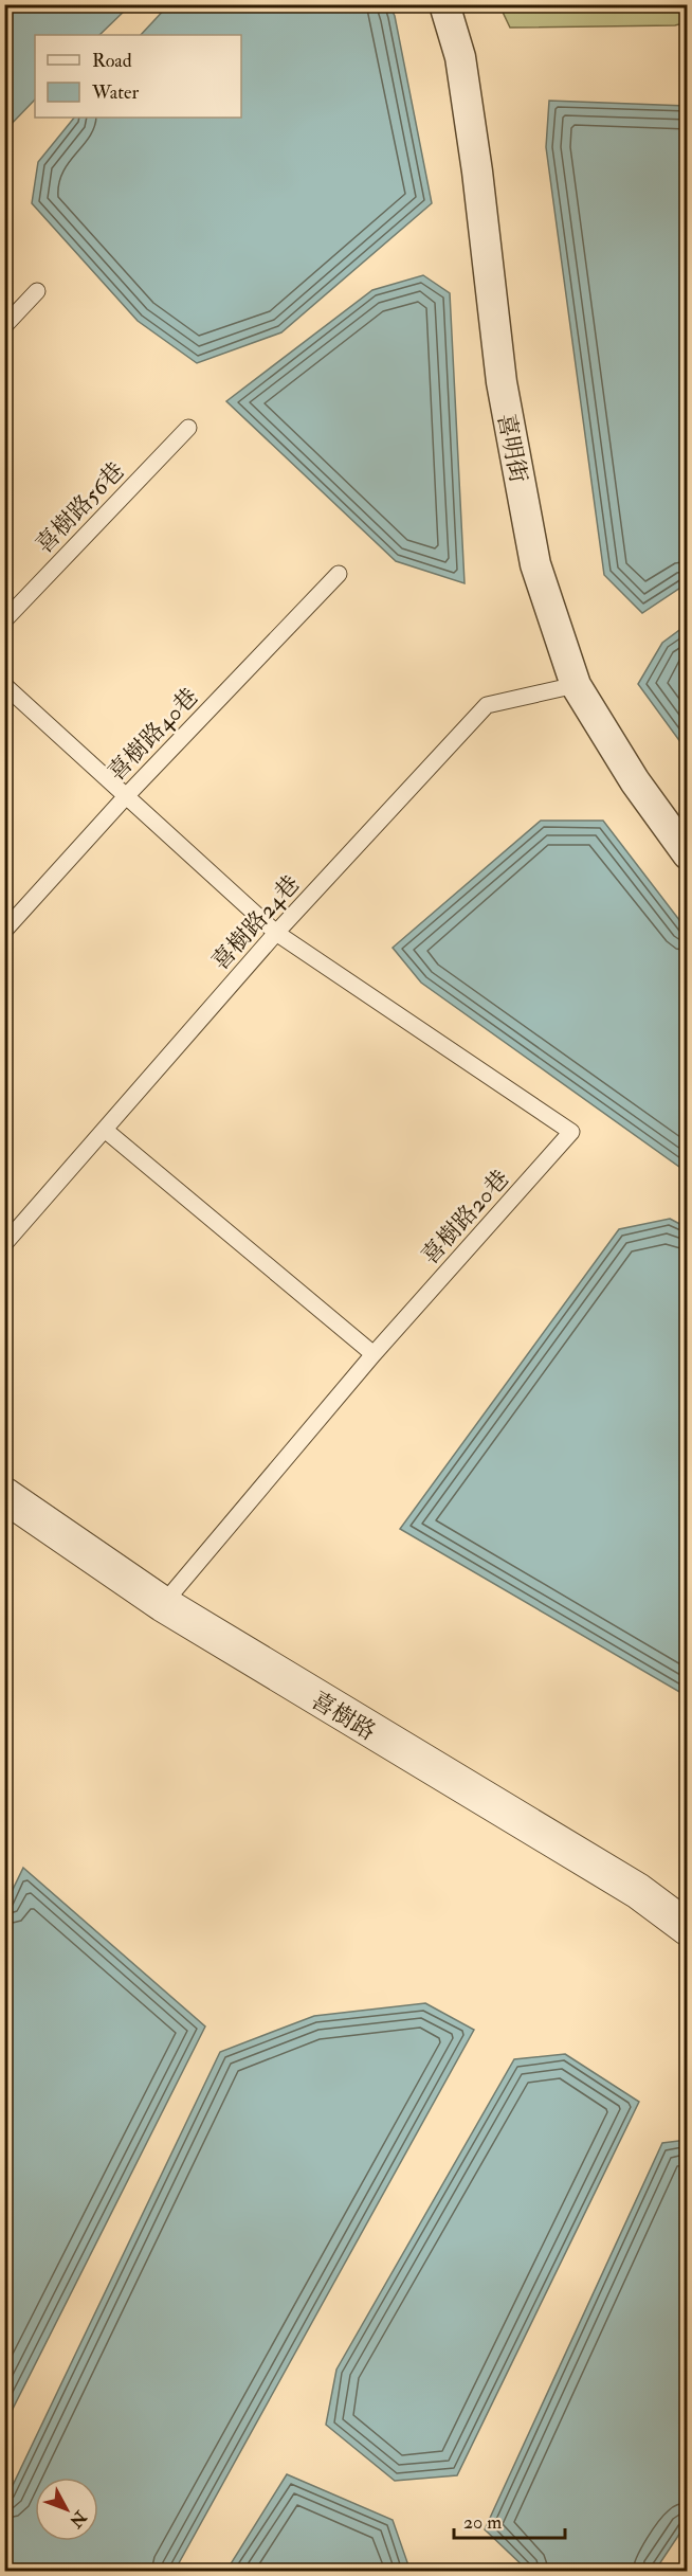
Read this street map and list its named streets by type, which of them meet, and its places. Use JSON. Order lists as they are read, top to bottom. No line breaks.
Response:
{"streets":{"street":["喜明街","喜樹路"],"lane":["喜樹路56巷","喜樹路40巷","喜樹路24巷","喜樹路20巷"]},"crossings":[["喜明街","喜樹路24巷"],["喜樹路24巷","喜樹路20巷"],["喜樹路20巷","喜樹路"]],"legend":["Road","Water"],"scale_bar":"20 m","north":"bottom right"}
